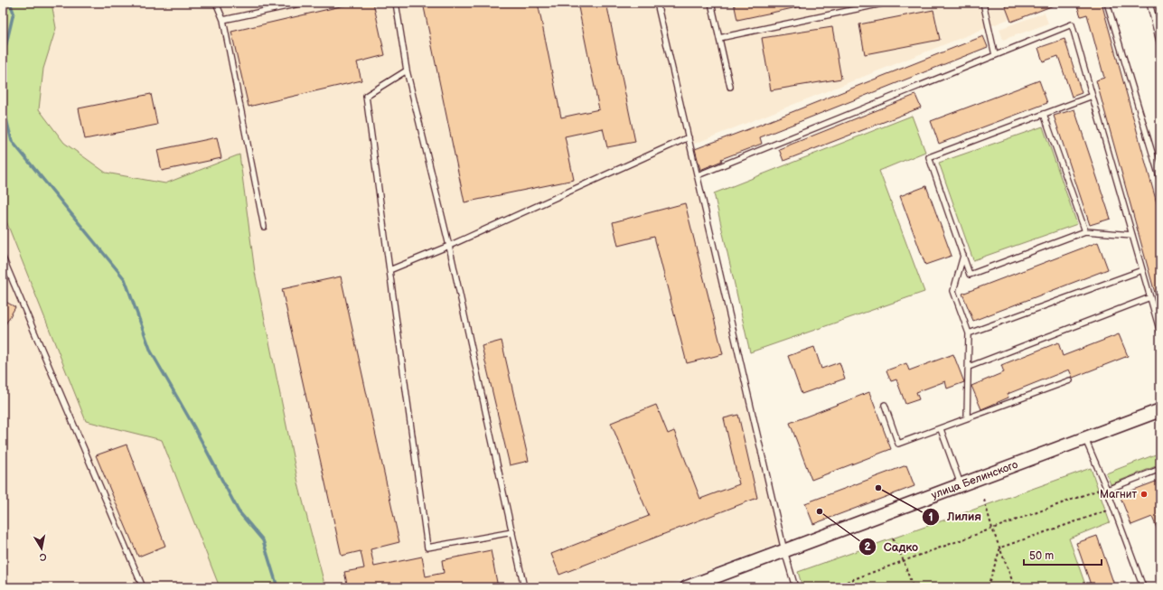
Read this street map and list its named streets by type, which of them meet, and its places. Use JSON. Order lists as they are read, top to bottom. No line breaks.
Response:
{"streets":{"street":["улица Белинского"]},"places":["Лилия","Магнит","Садко"],"scale_bar":"50 m","north":"bottom"}
